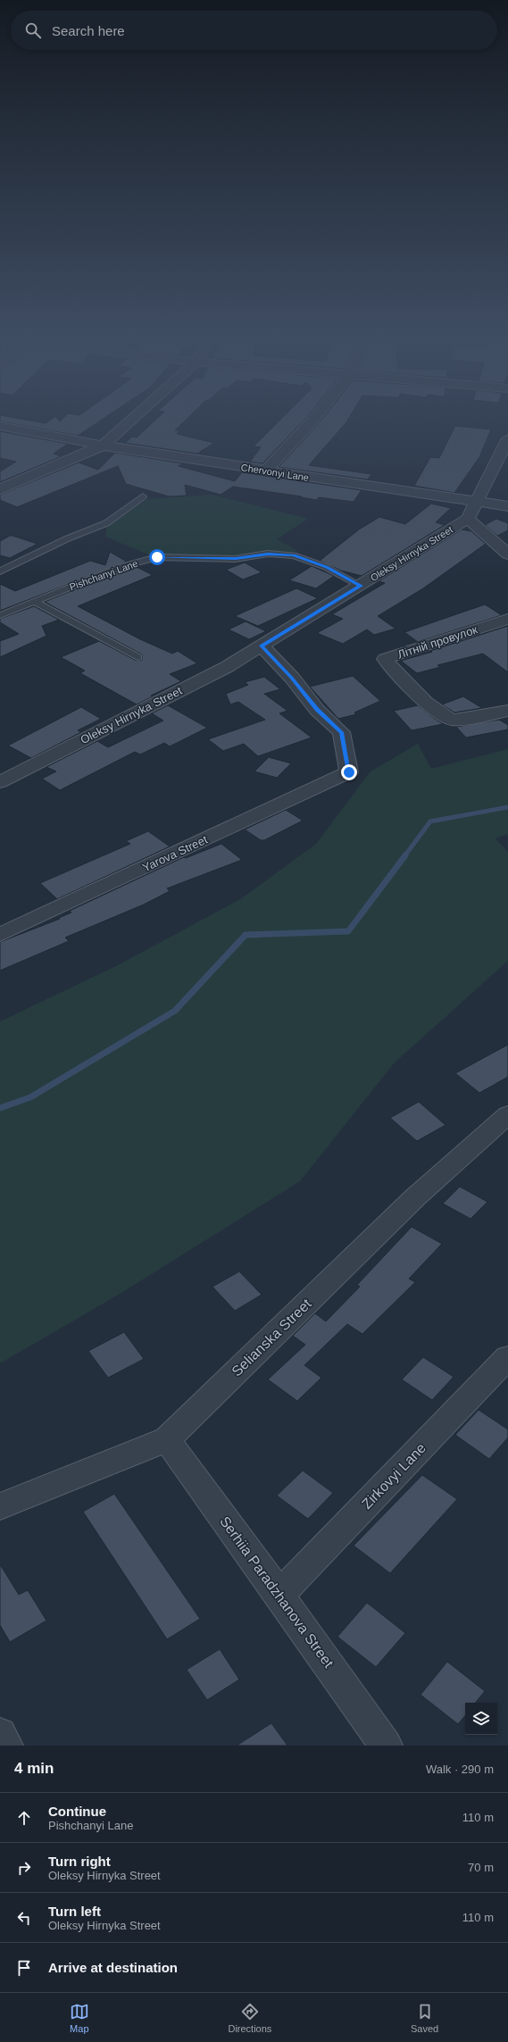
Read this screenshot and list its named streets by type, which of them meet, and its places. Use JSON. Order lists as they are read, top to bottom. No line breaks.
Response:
{"streets":{"street":["Chervonyi Lane","Oleksy Hirnyka Street","Літній провулок","Yarova Street","Selianska Street","Zirkovyi Lane","Serhiia Paradzhanova Street"],"lane":["Pishchanyi Lane"]},"crossings":[["Oleksy Hirnyka Street","Pishchanyi Lane"],["Oleksy Hirnyka Street","Yarova Street"],["Selianska Street","Serhiia Paradzhanova Street"],["Zirkovyi Lane","Serhiia Paradzhanova Street"]],"page":{"search":"Search here","heading":["4 min","Walk · 290 m"],"list":[["Continue","Pishchanyi Lane","110 m"],["Turn right","Oleksy Hirnyka Street","70 m"],["Turn left","Oleksy Hirnyka Street","110 m"],"Arrive at destination"],"nav":["Map","Directions","Saved"]}}
